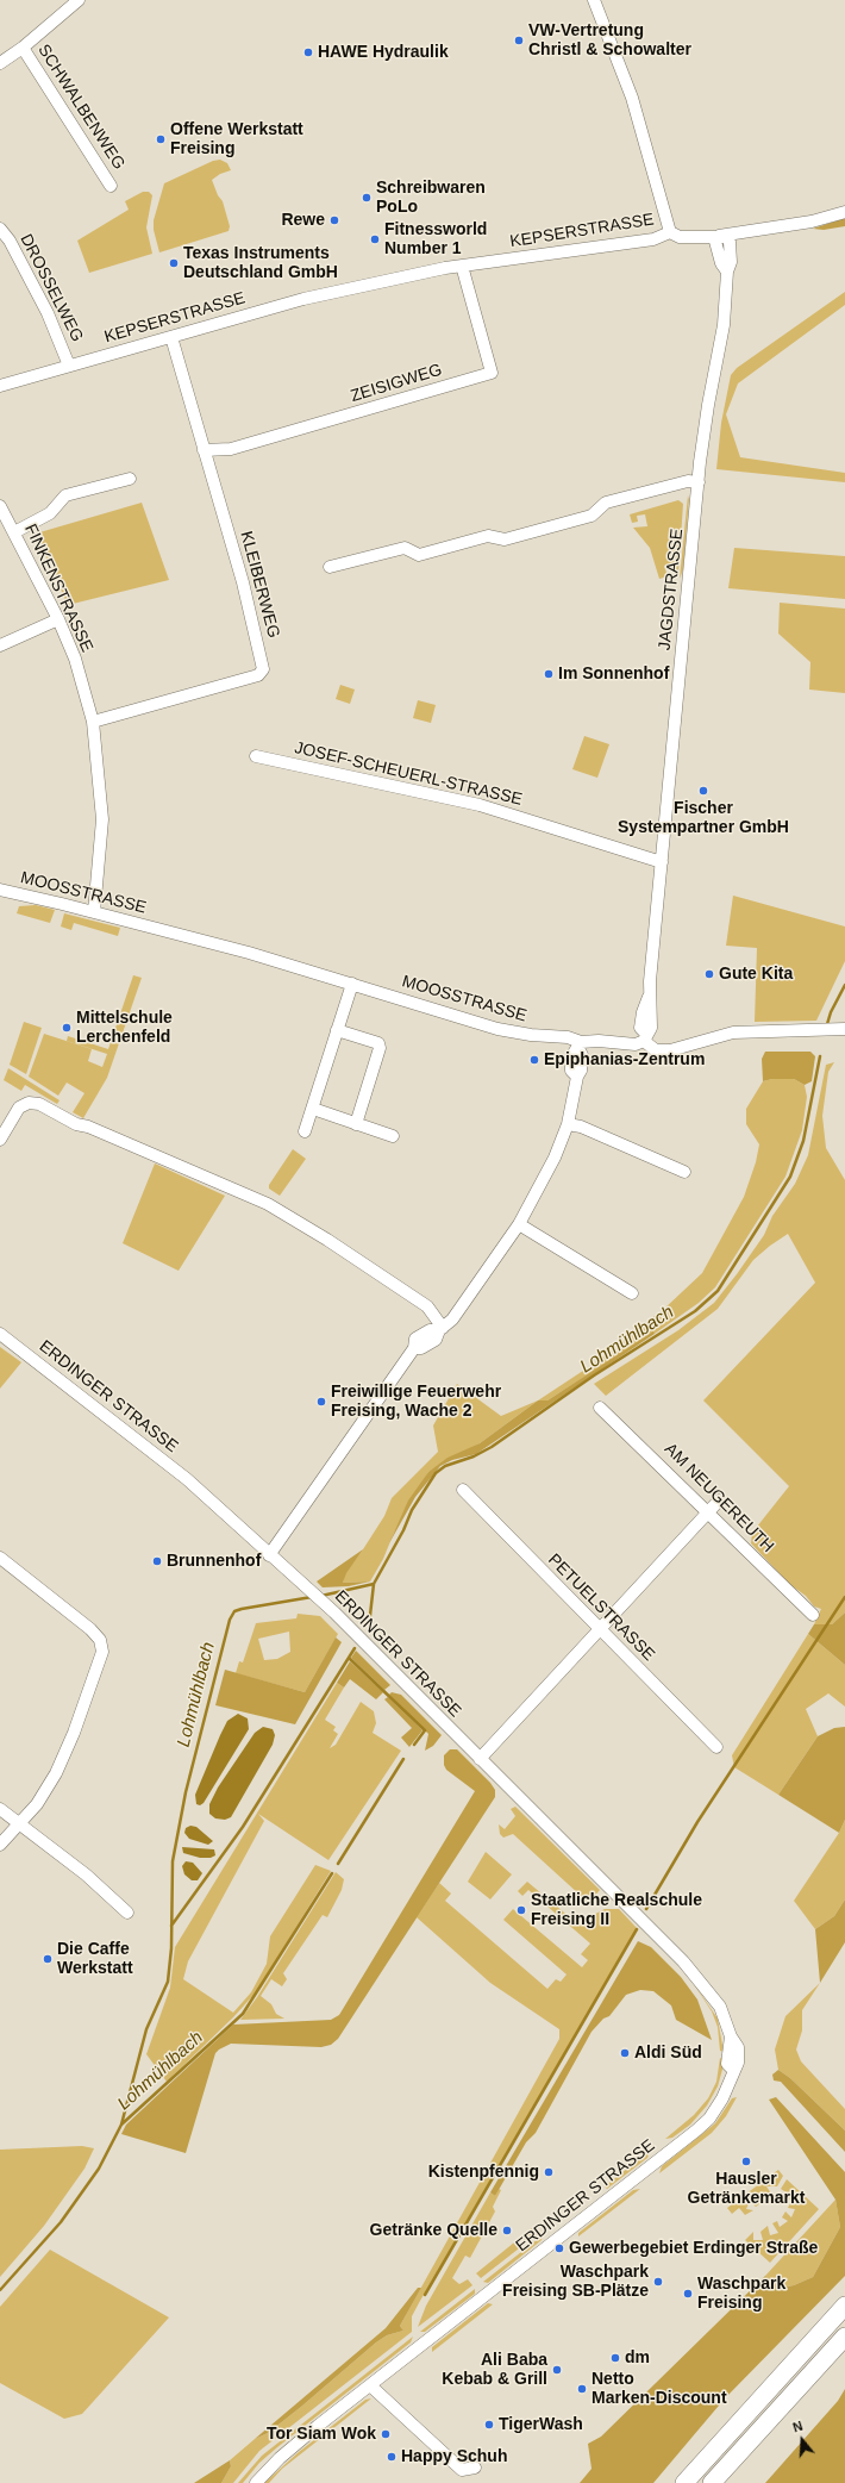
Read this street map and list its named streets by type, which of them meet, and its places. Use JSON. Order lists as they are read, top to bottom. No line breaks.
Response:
{"streets":{"street":["SCHWALBENWEG","KEPSERSTRASSE","DROSSELWEG","ZEISIGWEG","KLEIBERWEG","FINKENSTRASSE","JAGDSTRASSE","JOSEF-SCHEUERL-STRASSE","MOOSSTRASSE","ERDINGER STRASSE","AM NEUGEREUTH","PETUELSTRASSE"]},"crossings":[["KEPSERSTRASSE","DROSSELWEG"],["KEPSERSTRASSE","ZEISIGWEG"],["KEPSERSTRASSE","KLEIBERWEG"],["ZEISIGWEG","KLEIBERWEG"],["KLEIBERWEG","FINKENSTRASSE"],["FINKENSTRASSE","MOOSSTRASSE"],["JAGDSTRASSE","JOSEF-SCHEUERL-STRASSE"],["JAGDSTRASSE","MOOSSTRASSE"]],"water":["Lohmühlbach"],"places":["VW-Vertretung Christl & Schowalter","HAWE Hydraulik","Offene Werkstatt Freising","Schreibwaren PoLo","Rewe","Fitnessworld Number 1","Texas Instruments Deutschland GmbH","Im Sonnenhof","Fischer Systempartner GmbH","Gute Kita","Mittelschule Lerchenfeld","Epiphanias-Zentrum","Freiwillige Feuerwehr Freising, Wache 2","Brunnenhof","Staatliche Realschule Freising II","Die Caffe Werkstatt","Aldi Süd","Hausler Getränkemarkt","Kistenpfennig","Getränke Quelle","Gewerbegebiet Erdinger Straße","Waschpark Freising SB-Plätze","Waschpark Freising","dm","Ali Baba Kebab & Grill","Netto Marken-Discount","TigerWash","Tor Siam Wok","Happy Schuh"],"north":"top"}
